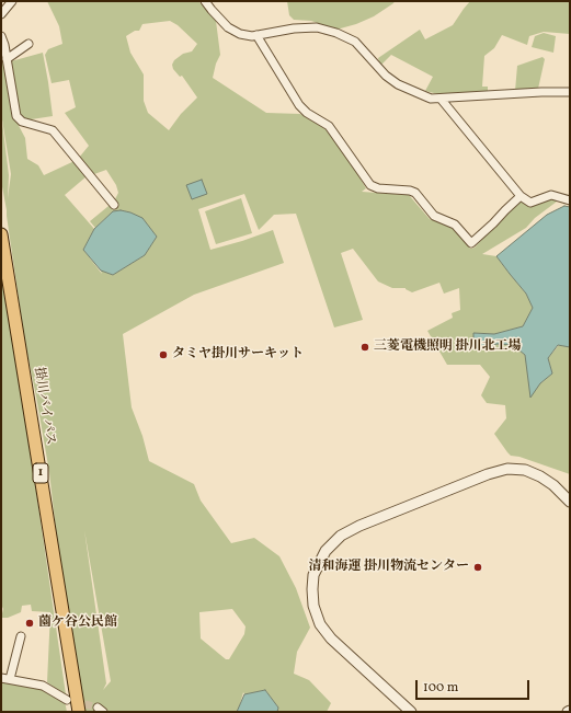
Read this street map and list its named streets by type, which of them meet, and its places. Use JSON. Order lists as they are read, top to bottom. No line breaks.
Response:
{"streets":{"highway":["掛川バイパス","1"]},"places":["三菱電機照明 掛川北工場","タミヤ掛川サーキット","清和海運 掛川物流センター","薗ケ谷公民館"],"scale_bar":"100 m"}
